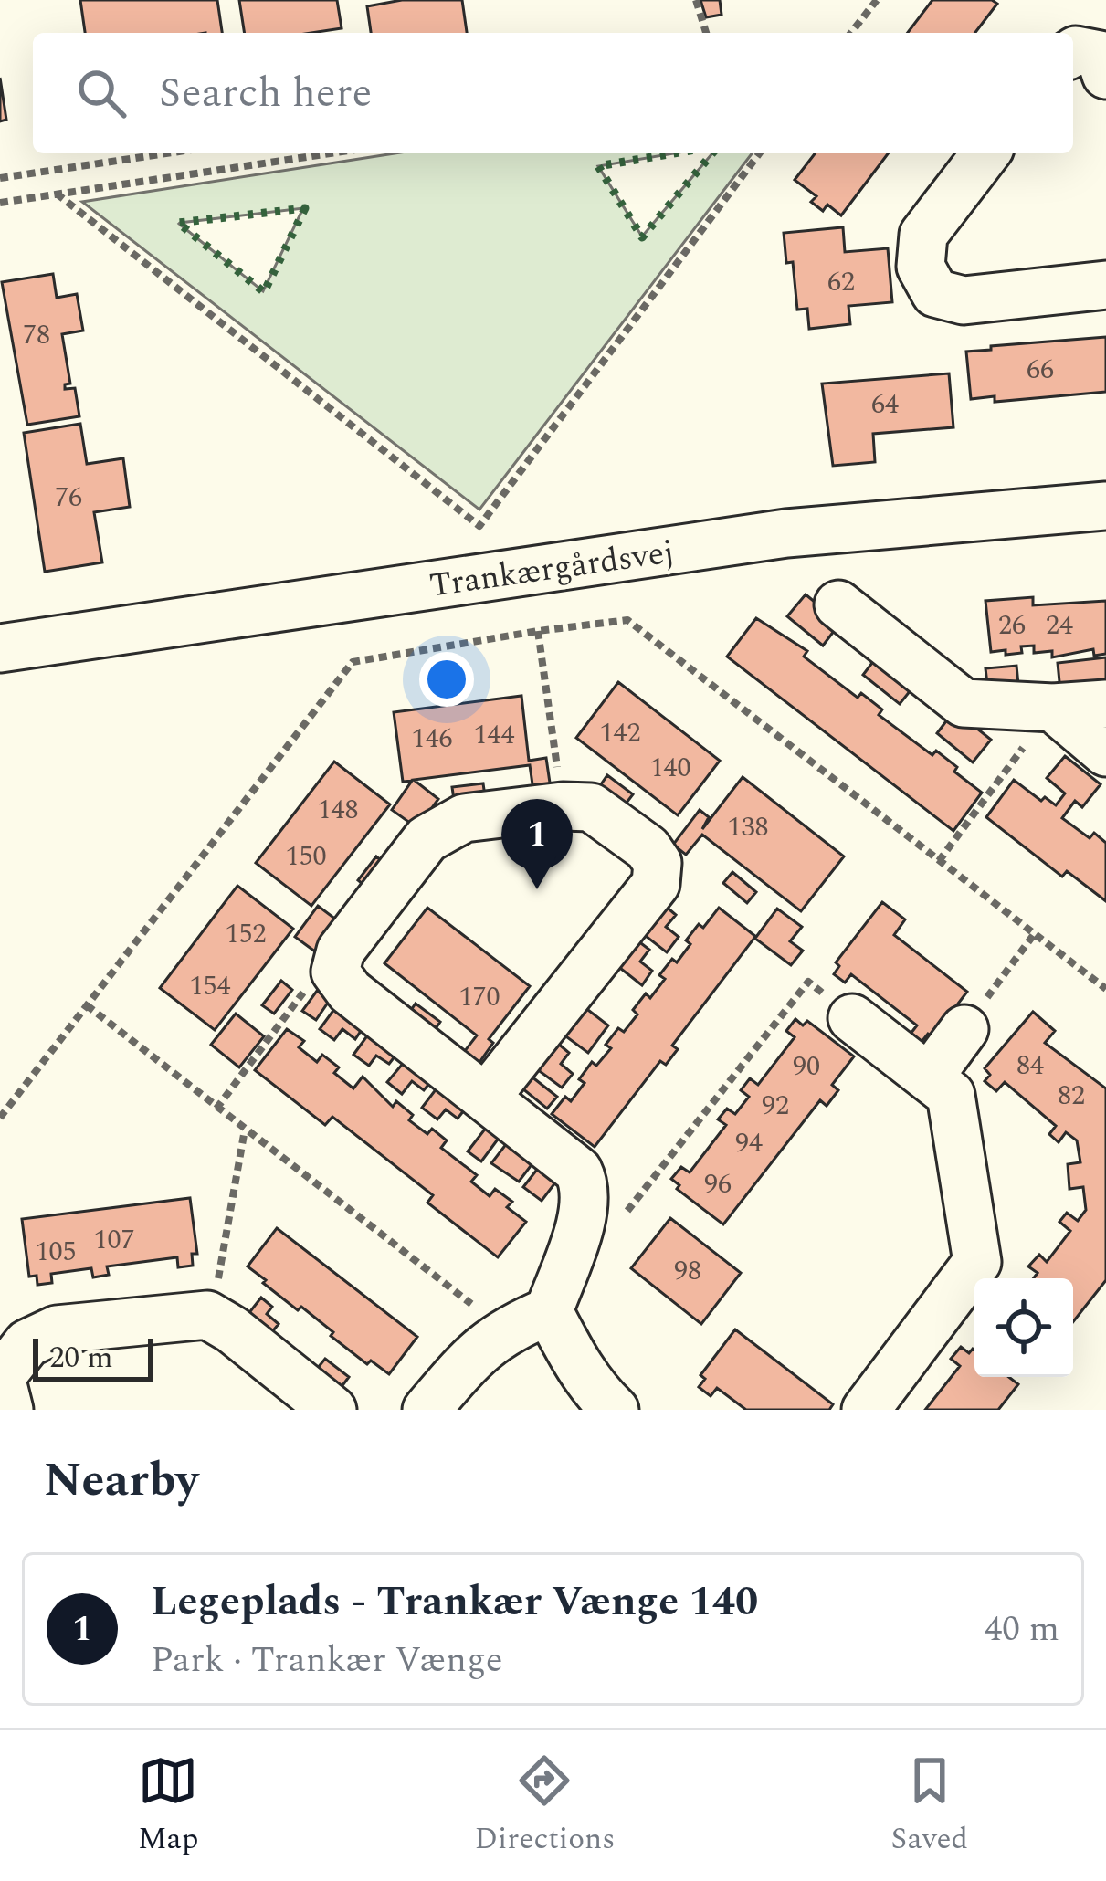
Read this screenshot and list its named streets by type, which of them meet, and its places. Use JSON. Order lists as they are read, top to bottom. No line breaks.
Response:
{"streets":{"street":["Trankærgårdsvej"]},"house_numbers":["62","78","66","64","76","26","24","142","144","146","140","148","138","150","152","154","170","84","90","82","92","94","96","107","105","98"],"scale_bar":"20 m","page":{"search":"Search here","pins":"1","scale":"20 m","heading":"Nearby","list":[{"mark":"1","name":"Legeplads - Trankær Vænge 140","note":"Park · Trankær Vænge","value":"40 m"}],"nav":["Map","Directions","Saved"]}}
